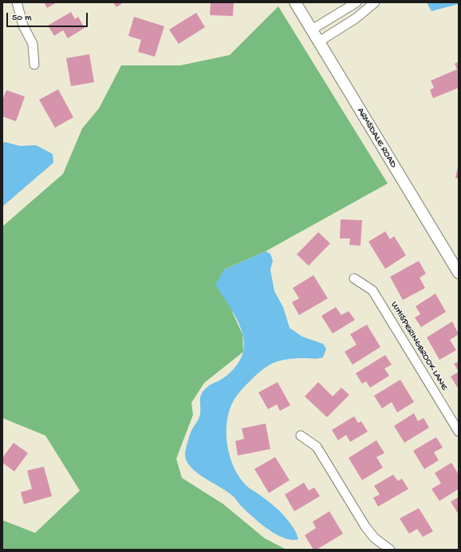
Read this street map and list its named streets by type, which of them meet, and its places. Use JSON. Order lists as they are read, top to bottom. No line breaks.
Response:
{"streets":{"street":["ARMSDALE ROAD","WHISPERINGBROOK LANE"]},"scale_bar":"50 m"}
